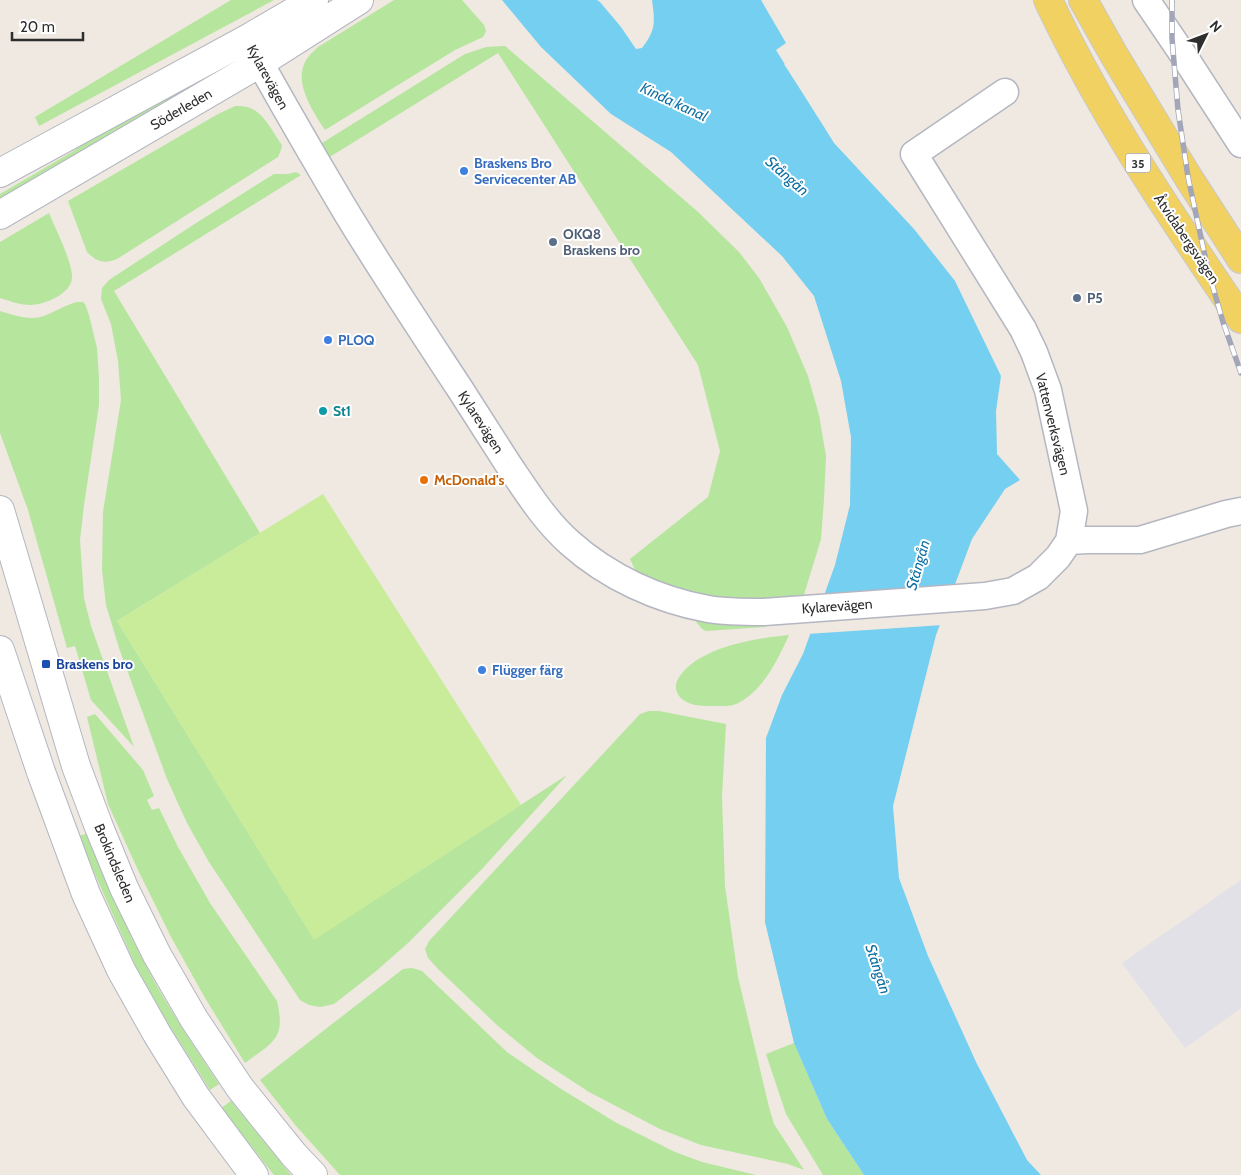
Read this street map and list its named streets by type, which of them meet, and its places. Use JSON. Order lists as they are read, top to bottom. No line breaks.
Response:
{"streets":{"main road":["Söderleden","35","Åtvidabergsvägen","Brokindsleden"],"street":["Kylarevägen","Vattenverksvägen"]},"crossings":[["Kylarevägen","Söderleden"],["Kylarevägen","Vattenverksvägen"]],"water":["Kinda kanal","Stångån"],"places":{"other":["Braskens Bro Servicecenter AB","OKQ8 Braskens bro","P5","PLOQ","St1","McDonald's","Flügger färg"],"transit":["Braskens bro"]},"scale_bar":"20 m","north":"top right"}
